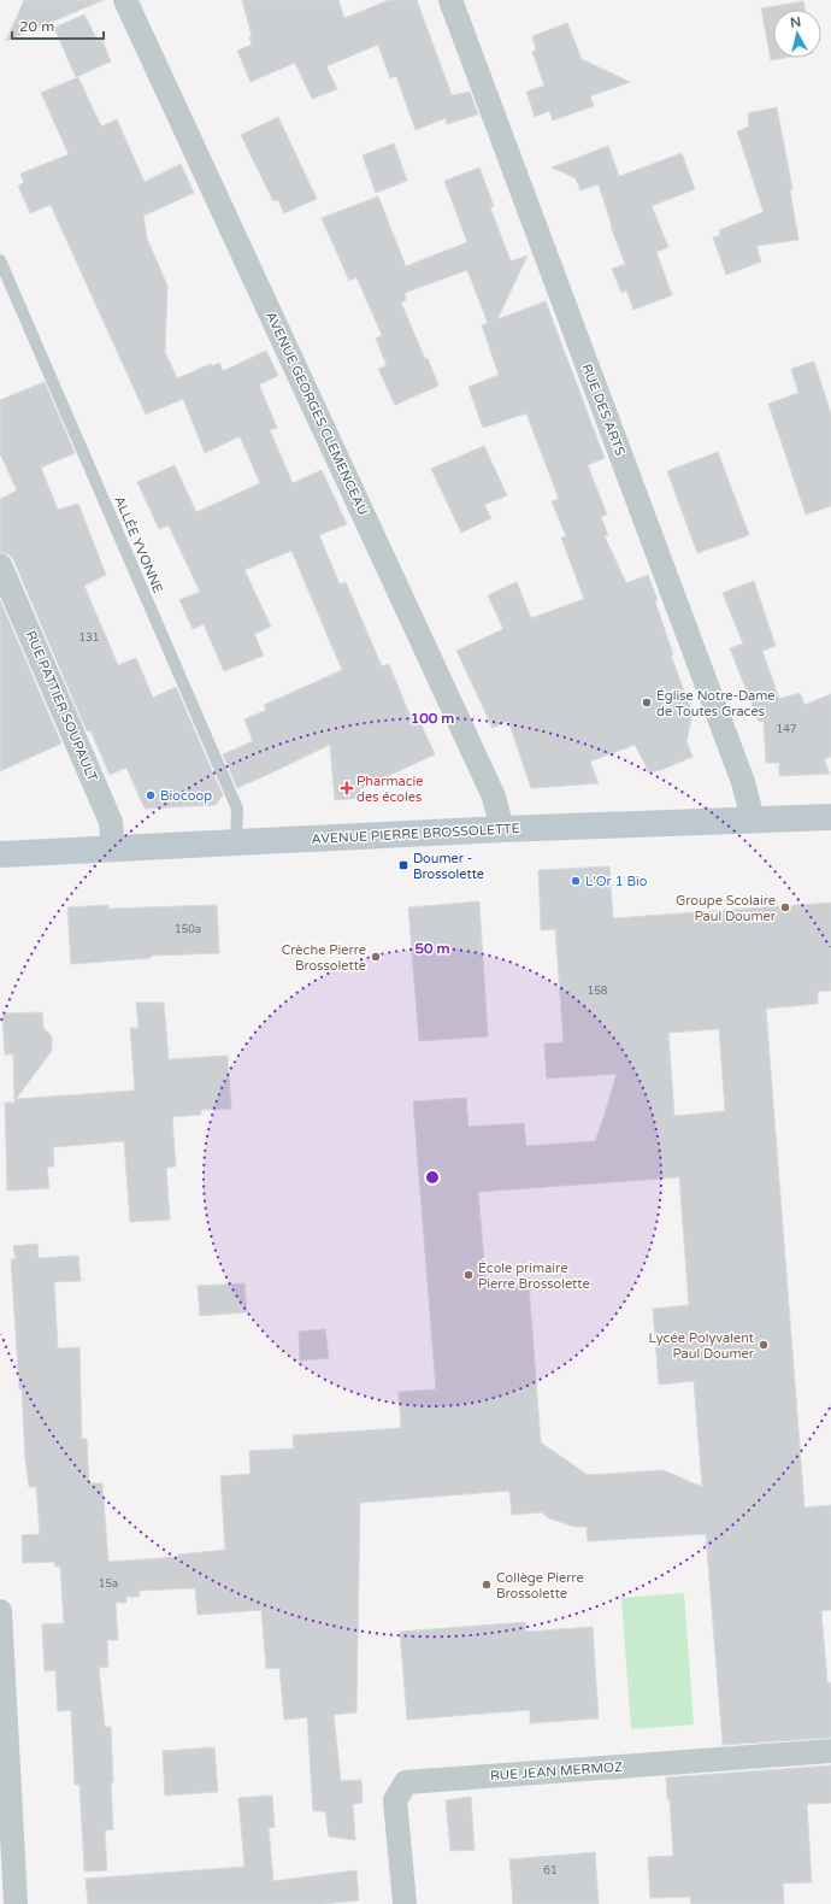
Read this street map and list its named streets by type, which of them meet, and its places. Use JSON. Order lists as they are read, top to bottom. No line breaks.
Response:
{"streets":{"main road":["AVENUE PIERRE BROSSOLETTE"],"street":["RUE DES ARTS","AVENUE GEORGES CLEMENCEAU","RUE PATTIER SOUPAULT","RUE JEAN MERMOZ"],"lane":["ALLÉE YVONNE"]},"crossings":[["RUE DES ARTS","AVENUE PIERRE BROSSOLETTE"],["AVENUE GEORGES CLEMENCEAU","AVENUE PIERRE BROSSOLETTE"],["ALLÉE YVONNE","AVENUE PIERRE BROSSOLETTE"],["RUE PATTIER SOUPAULT","AVENUE PIERRE BROSSOLETTE"]],"places":{"other":["Église Notre-Dame de Toutes Graces","Biocoop","L'Or 1 Bio","Groupe Scolaire Paul Doumer","Crèche Pierre Brossolette","École primaire Pierre Brossolette","Lycée Polyvalent Paul Doumer","Collège Pierre Brossolette"],"health":["Pharmacie des écoles"],"transit":["Doumer - Brossolette"]},"house_numbers":["131","147","150a","158","15a","61"],"scale_bar":"20 m","north":"top","rings":["100 m","50 m"]}
